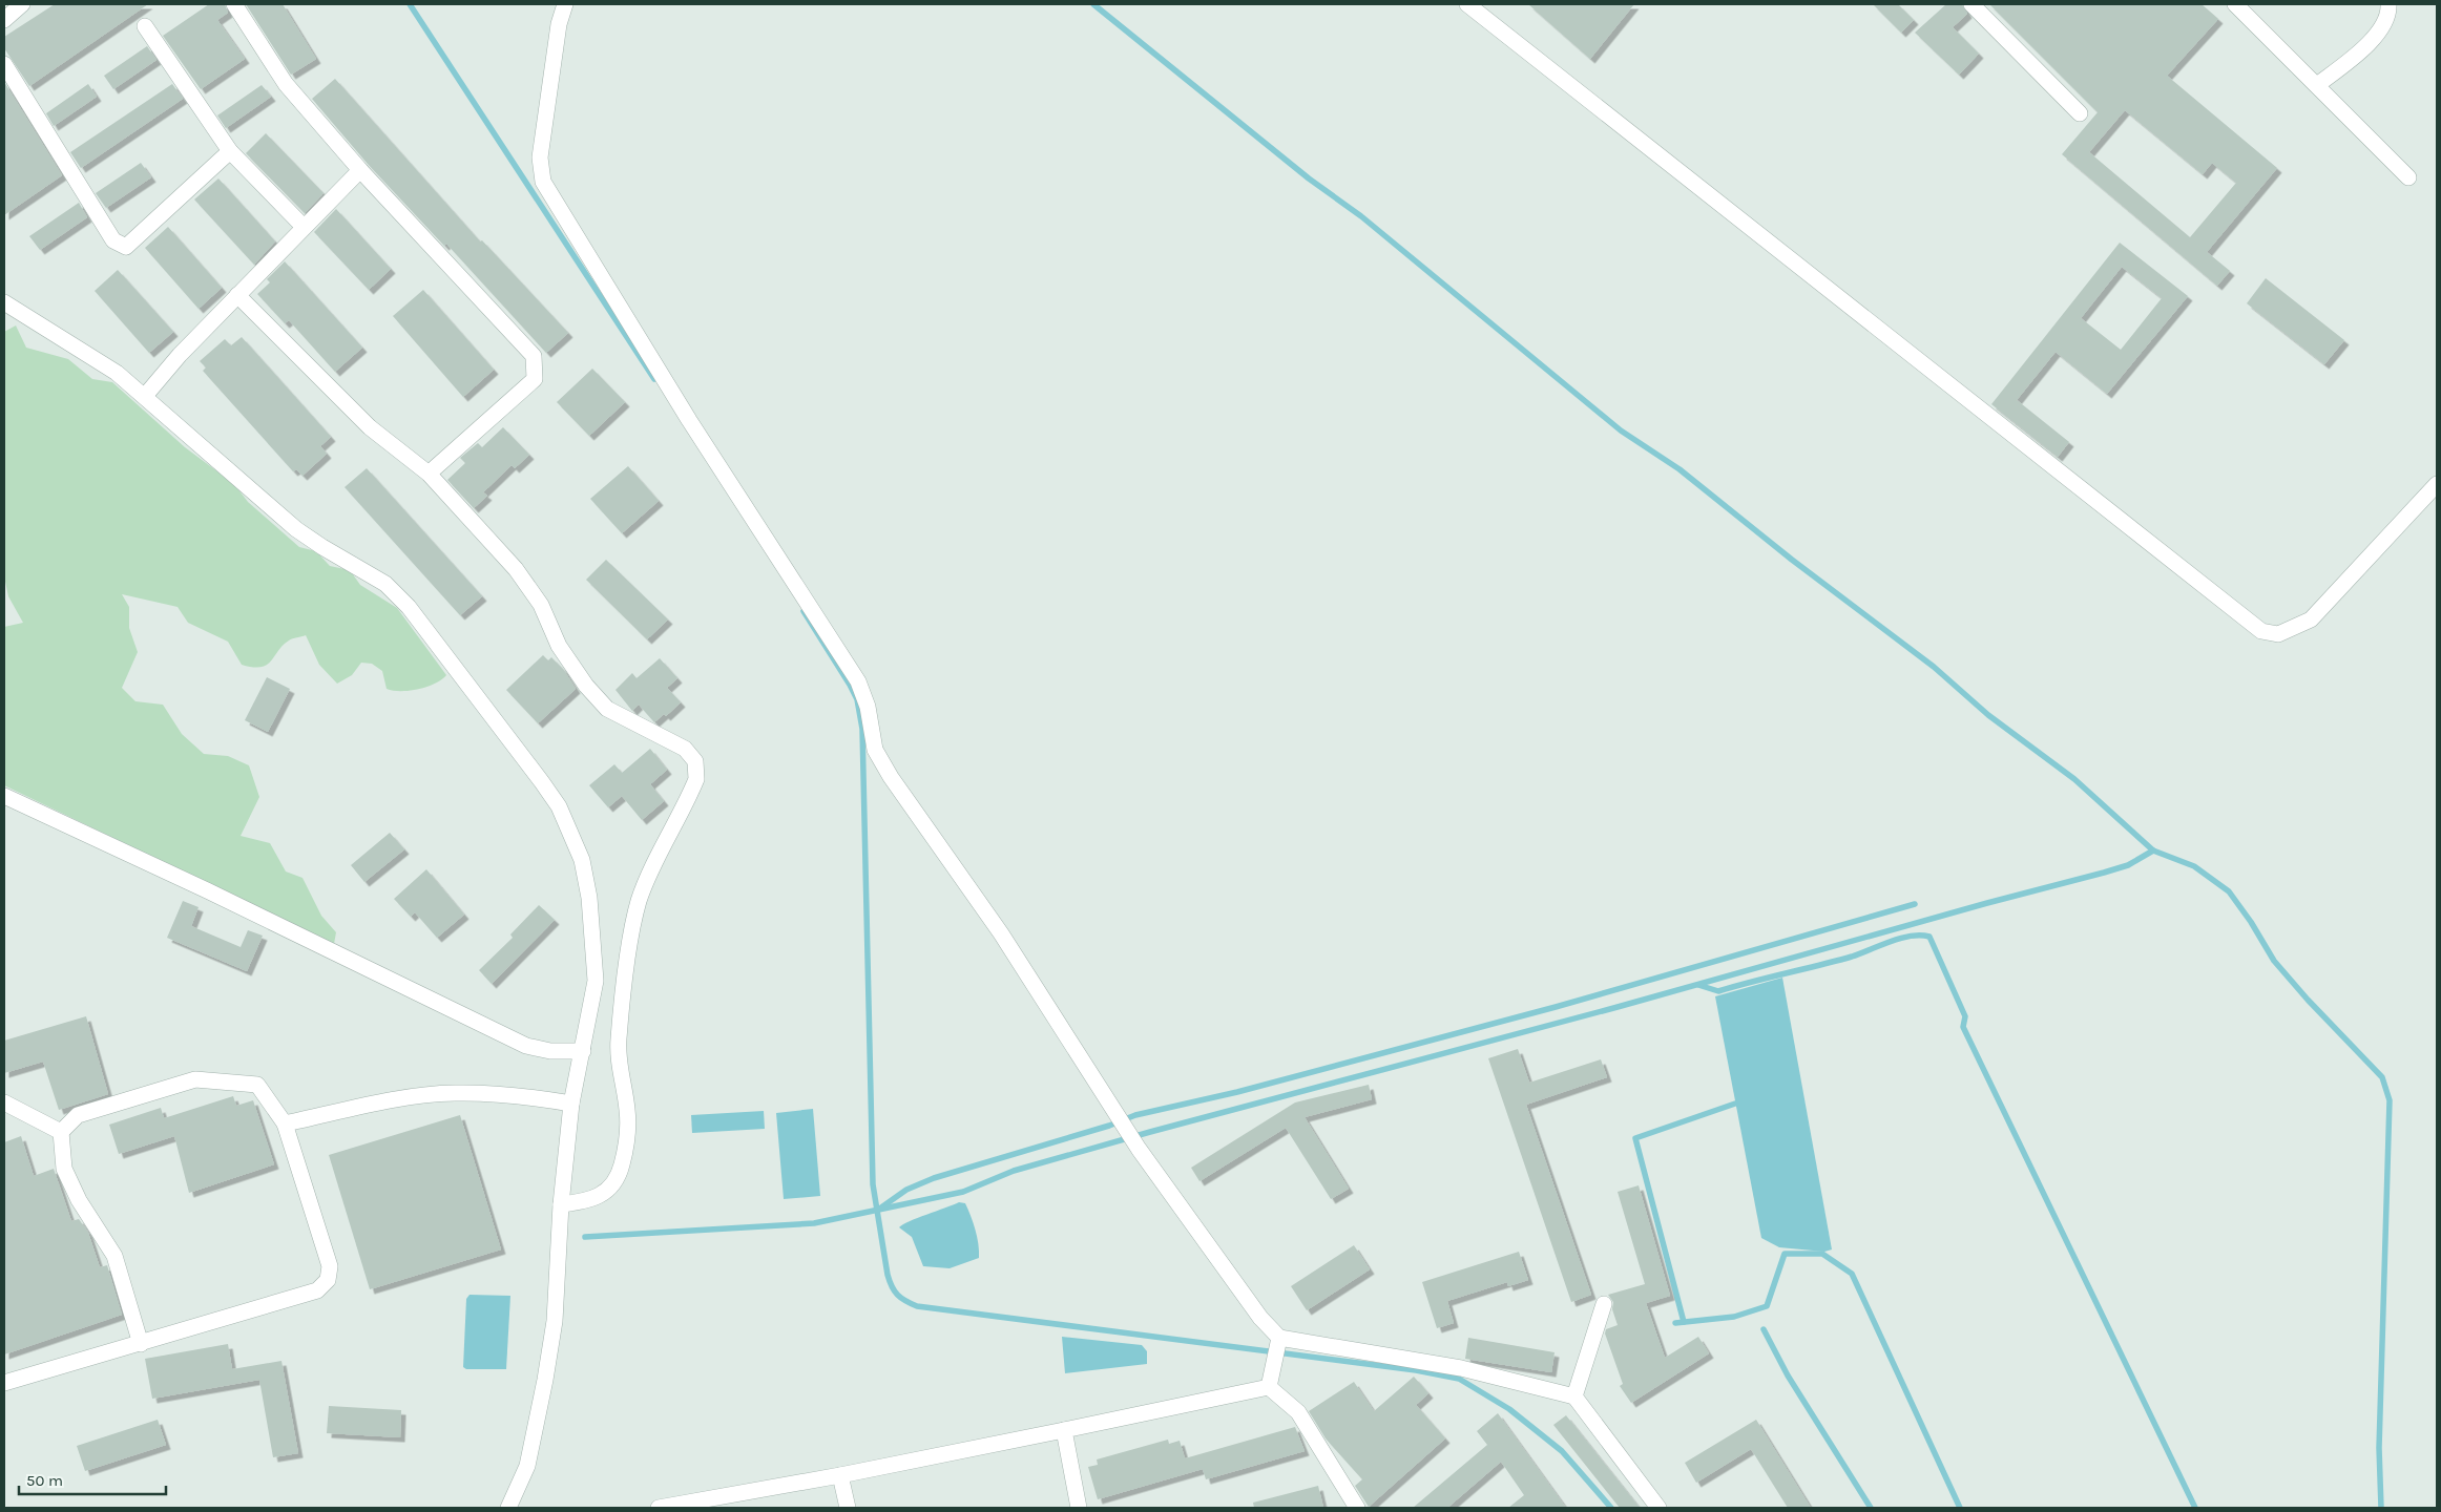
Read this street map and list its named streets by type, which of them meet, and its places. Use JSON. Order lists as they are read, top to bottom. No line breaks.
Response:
{"scale_bar":"50 m"}
